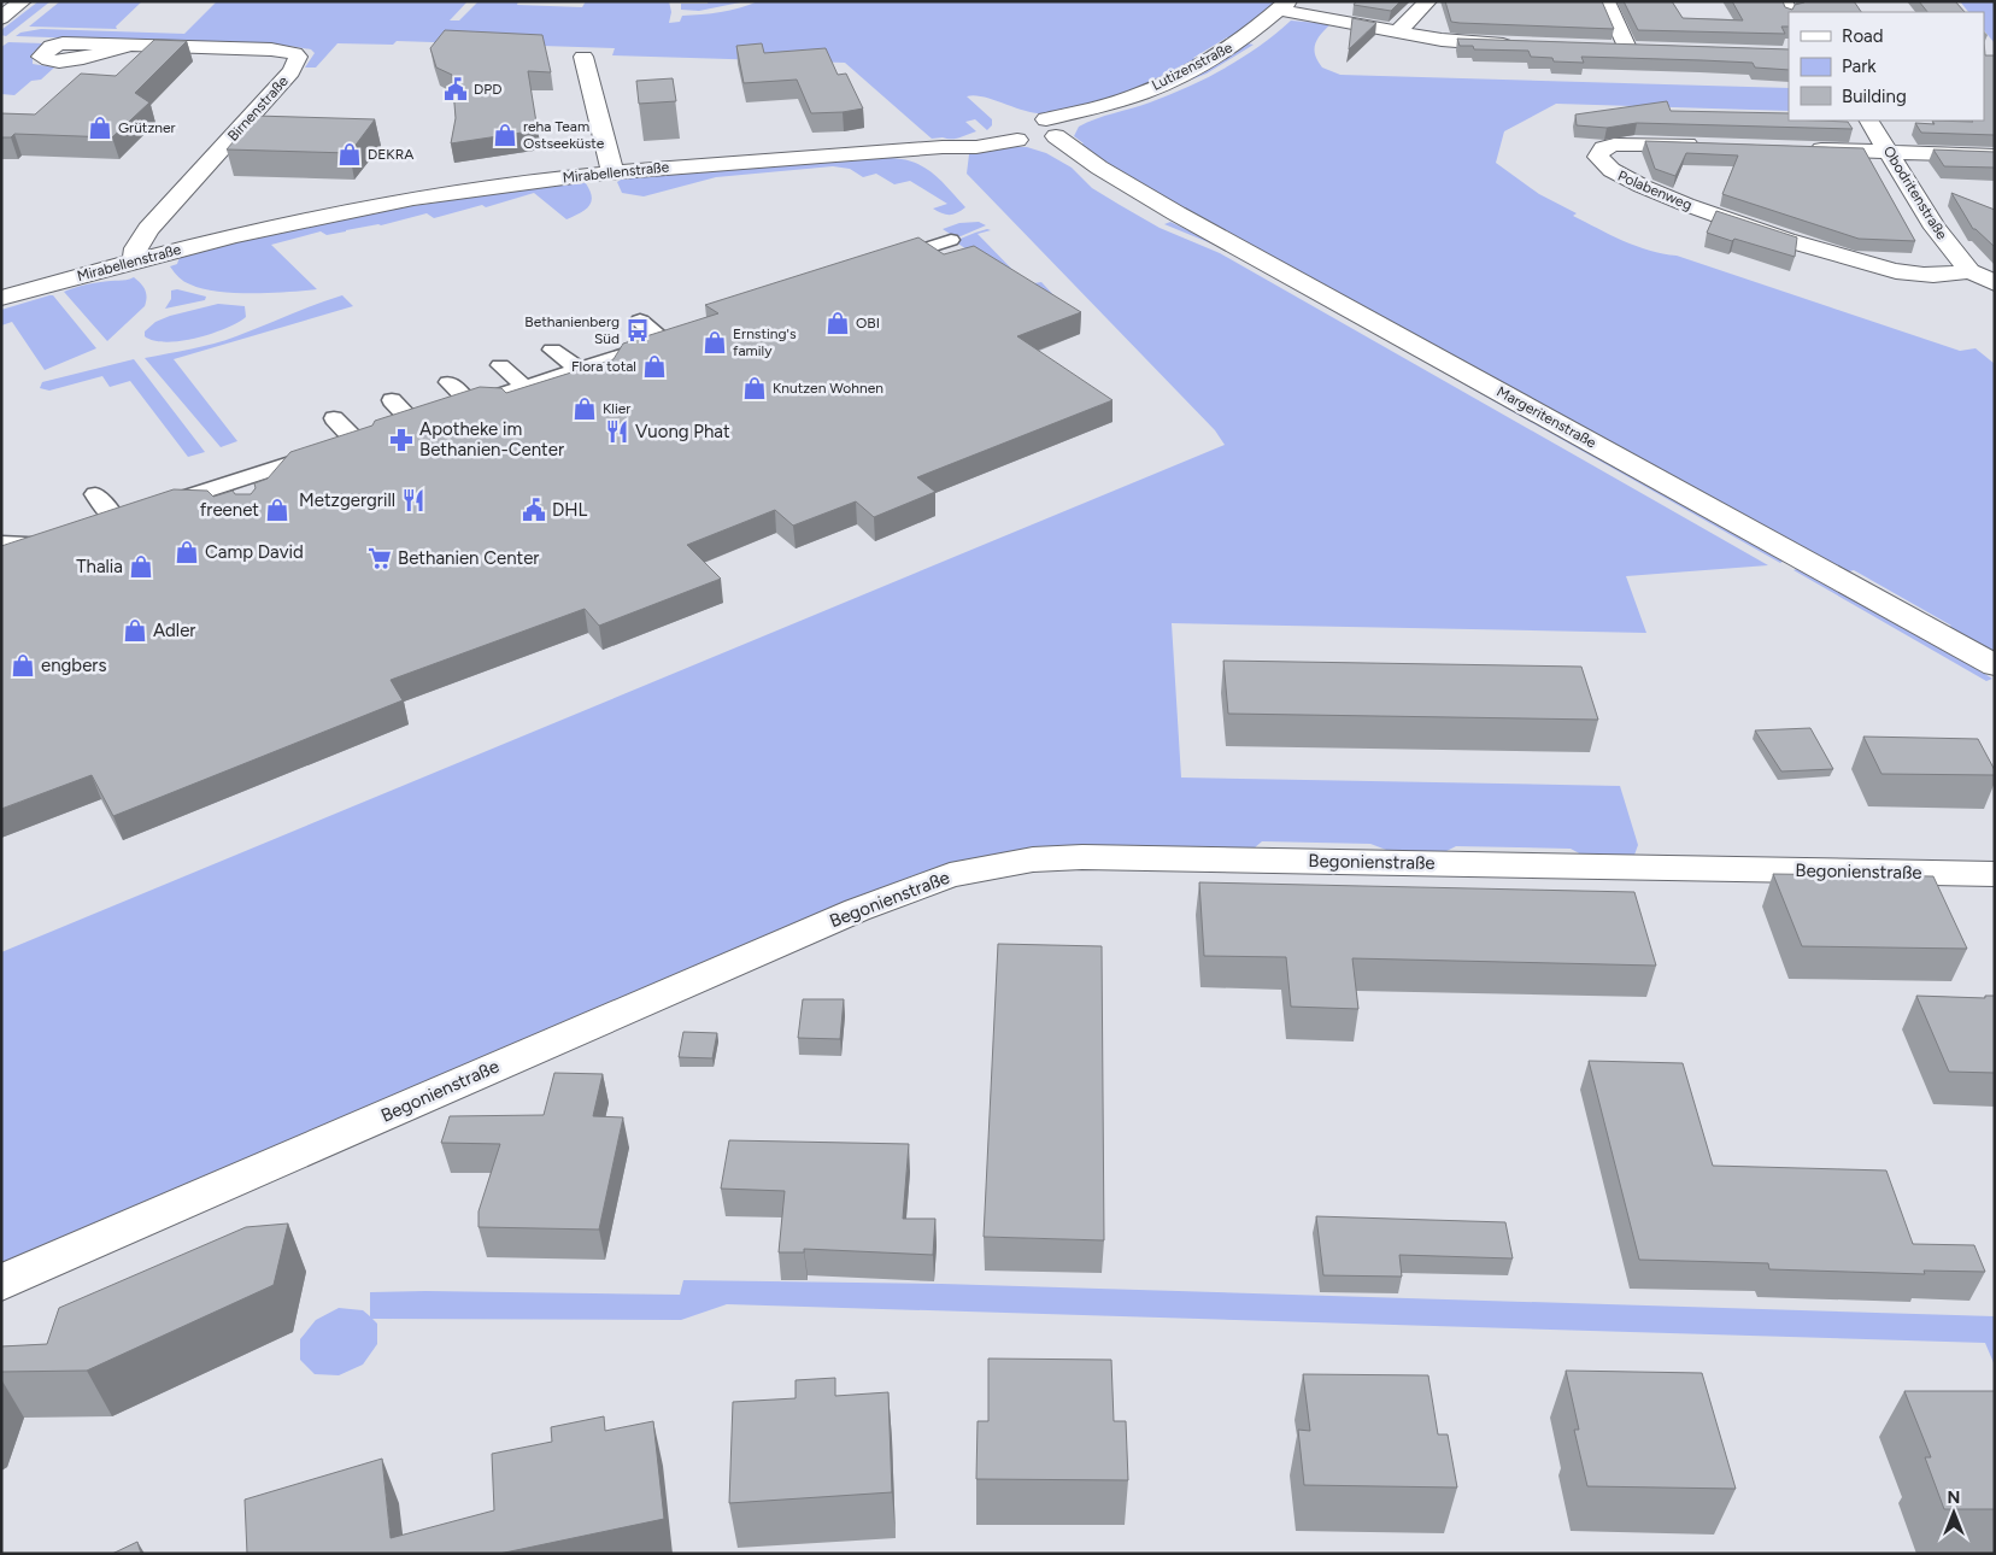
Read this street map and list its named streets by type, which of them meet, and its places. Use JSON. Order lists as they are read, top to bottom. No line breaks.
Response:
{"streets":{"street":["Lutizenstraße","Birnenstraße","Mirabellenstraße","Polabenweg","Obodritenstraße","Margeritenstraße","Begonienstraße"]},"crossings":[["Lutizenstraße","Mirabellenstraße"],["Lutizenstraße","Margeritenstraße"],["Birnenstraße","Mirabellenstraße"],["Mirabellenstraße","Margeritenstraße"],["Polabenweg","Obodritenstraße"]],"places":{"public building":["DPD","DHL"],"shop":["Grützner","reha Team Ostseeküste","DEKRA","OBI","Ernsting's family","Flora total","Knutzen Wohnen","Klier","freenet","Camp David","Thalia","Adler","engbers"],"bus stop":["Bethanienberg Süd"],"restaurant":["Vuong Phat","Metzgergrill"],"pharmacy":["Apotheke im Bethanien-Center"],"supermarket":["Bethanien Center"]},"legend":["Road","Park","Building"],"north":"top"}
